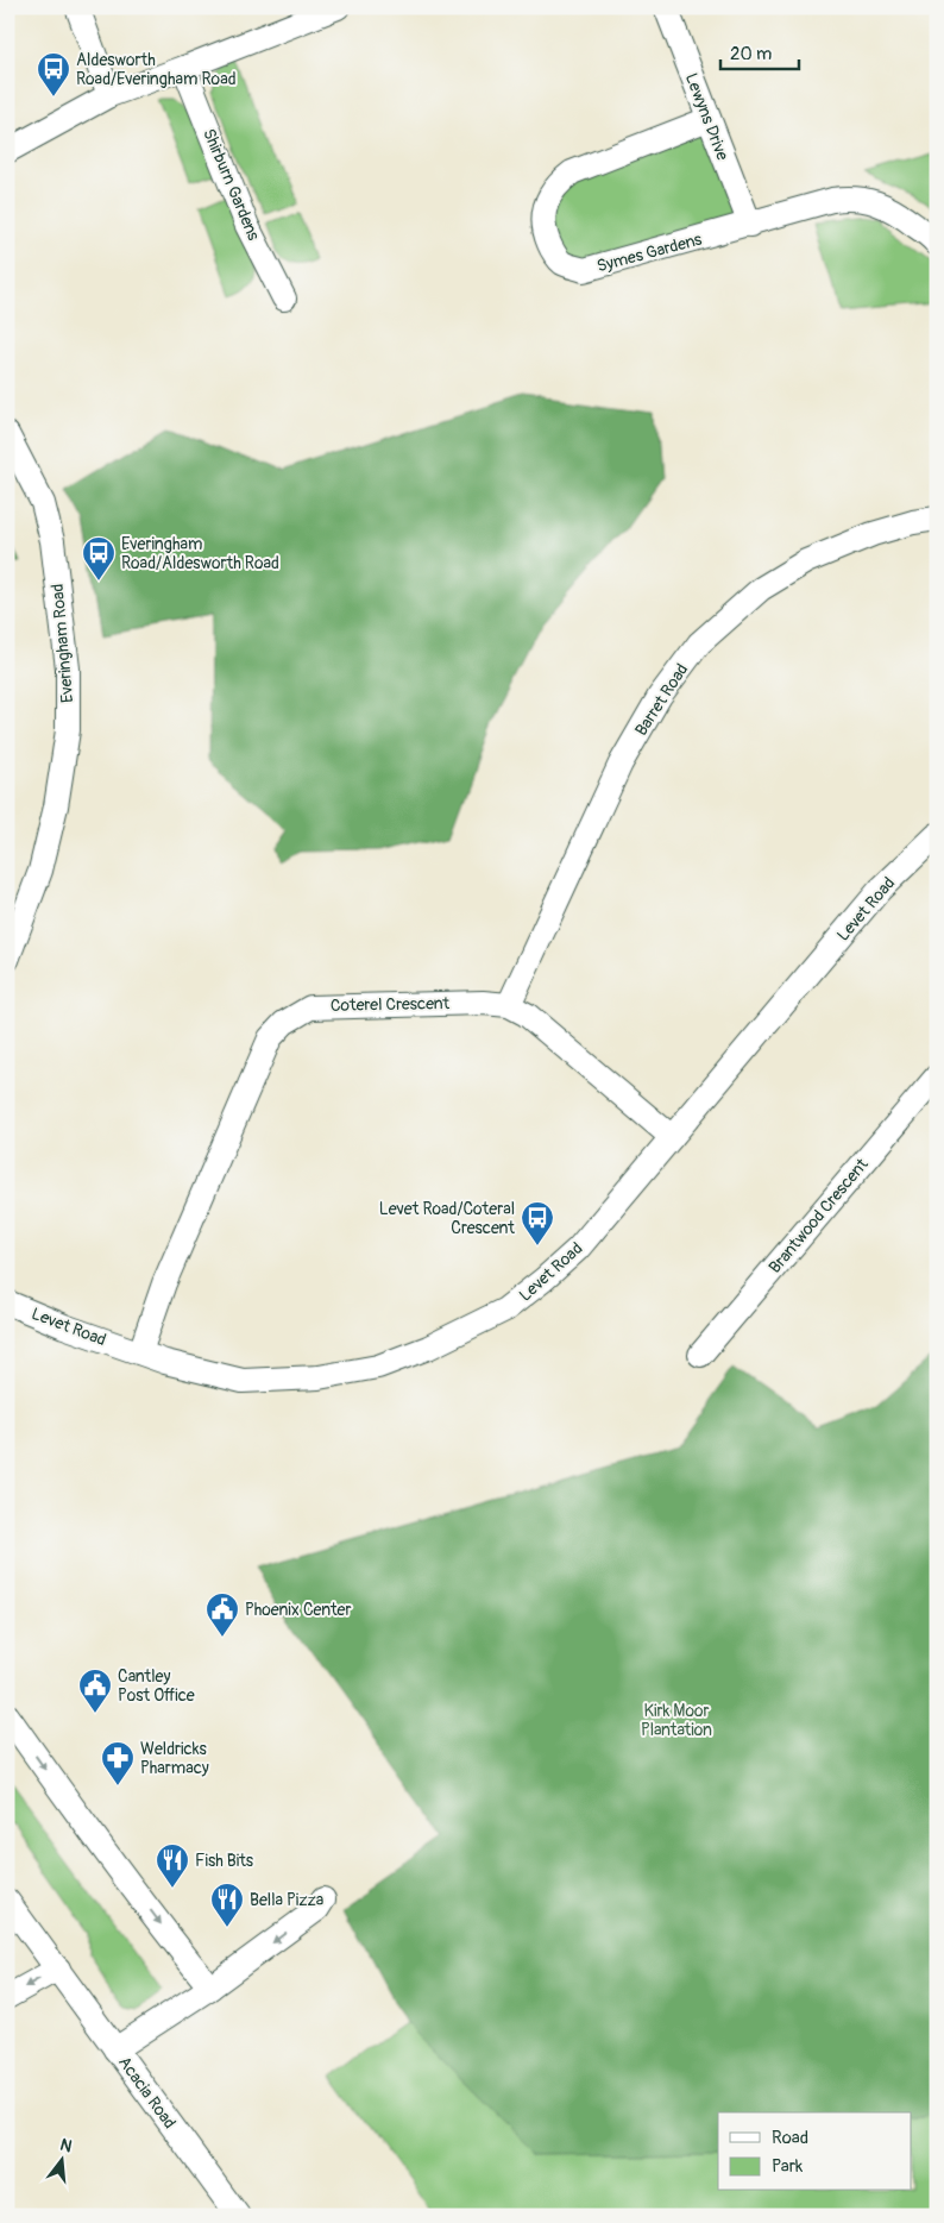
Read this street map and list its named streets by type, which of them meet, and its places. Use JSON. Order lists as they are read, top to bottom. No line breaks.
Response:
{"streets":{"street":["Lewyns Drive","Shirburn Gardens","Symes Gardens","Everingham Road","Barret Road","Levet Road","Coterel Crescent","Brantwood Crescent","Acacia Road"]},"crossings":[["Lewyns Drive","Symes Gardens"],["Barret Road","Coterel Crescent"],["Levet Road","Coterel Crescent"]],"parks":["Kirk Moor Plantation"],"places":{"bus stop":["Aldesworth Road/Everingham Road","Everingham Road/Aldesworth Road","Levet Road/Coteral Crescent"],"public building":["Phoenix Center","Cantley Post Office"],"pharmacy":["Weldricks Pharmacy"],"restaurant":["Fish Bits","Bella Pizza"]},"legend":["Road","Park"],"scale_bar":"20 m","north":"top"}
